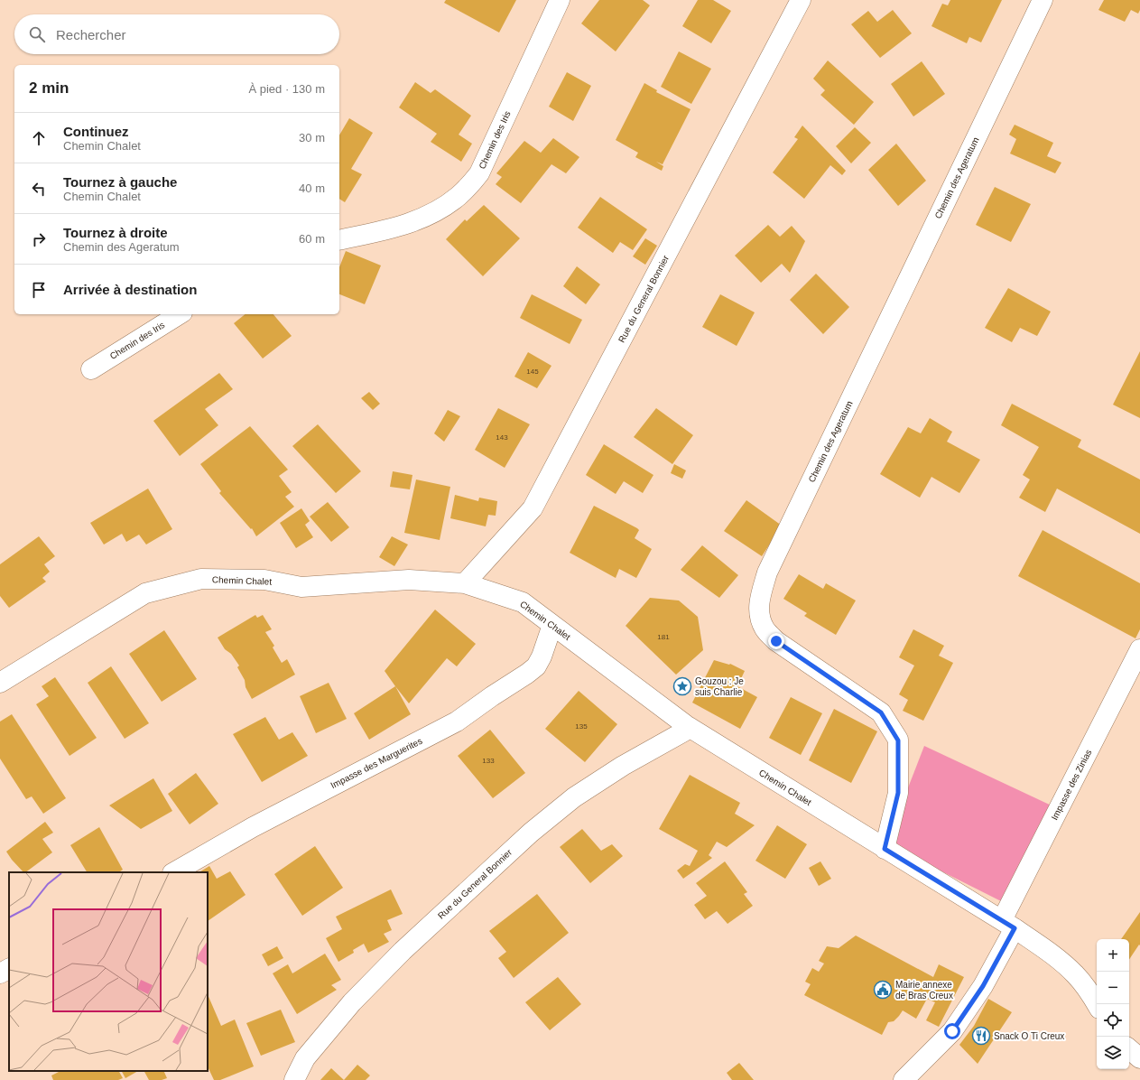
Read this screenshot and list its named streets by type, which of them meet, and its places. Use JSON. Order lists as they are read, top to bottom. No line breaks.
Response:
{"streets":{"street":["Chemin des Iris","Chemin des Ageratum","Rue du General Bonnier","Chemin Chalet","Impasse des Marguerites","Impasse des Zinias"]},"crossings":[["Chemin des Ageratum","Chemin Chalet"],["Rue du General Bonnier","Chemin Chalet"],["Chemin Chalet","Impasse des Marguerites"],["Chemin Chalet","Impasse des Zinias"]],"places":{"place":["Gouzou : Je suis Charlie"],"public building":["Mairie annexe de Bras Creux"],"restaurant":["Snack O Ti Creux"]},"house_numbers":["145","143","181","135","133"],"page":{"search":"Rechercher","heading":["2 min","À pied · 130 m"],"list":[["Continuez","Chemin Chalet","30 m"],["Tournez à gauche","Chemin Chalet","40 m"],["Tournez à droite","Chemin des Ageratum","60 m"],"Arrivée à destination"],"map_buttons":["+","−"]}}
